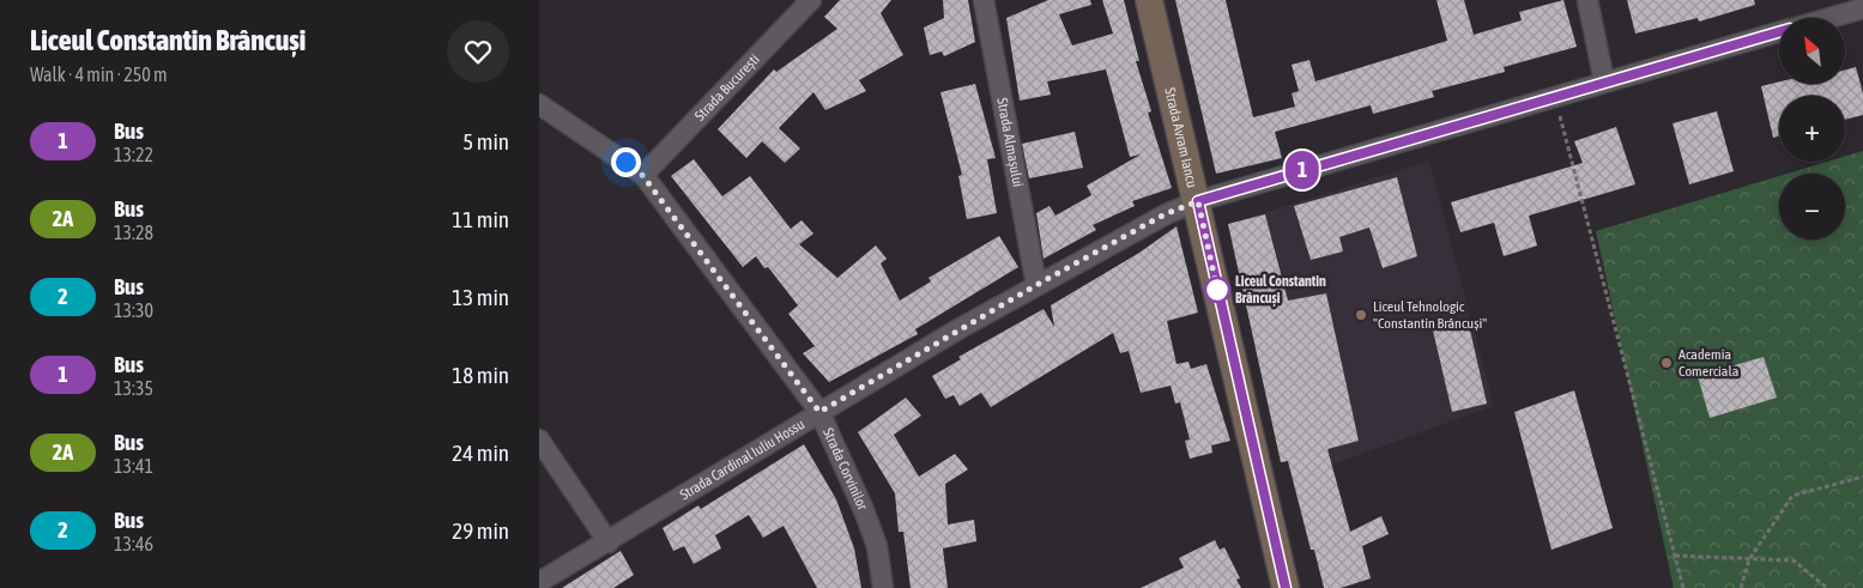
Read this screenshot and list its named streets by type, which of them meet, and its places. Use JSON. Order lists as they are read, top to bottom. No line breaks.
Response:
{"streets":{"street":["Strada București","Strada Avram Iancu","Strada Almașului","Strada Cardinal Iuliu Hossu","Strada Corvinilor"]},"crossings":[["Strada București","Strada Corvinilor"],["Strada Avram Iancu","Strada Cardinal Iuliu Hossu"],["Strada Almașului","Strada Cardinal Iuliu Hossu"],["Strada Cardinal Iuliu Hossu","Strada Corvinilor"]],"places":["Liceul Constantin Brâncuși","Liceul Tehnologic \"Constantin Brâncuși\"","Academia Comerciala"],"lines":["bus line 1"],"north":"top left","page":{"heading":["Liceul Constantin Brâncuși","Walk · 4 min · 250 m"],"on_map":"1","map_buttons":["+","−"],"list":[{"mark":"1","name":"Bus","note":"13:22","value":"5 min"},{"mark":"2A","name":"Bus","note":"13:28","value":"11 min"},{"mark":"2","name":"Bus","note":"13:30","value":"13 min"},{"mark":"1","name":"Bus","note":"13:35","value":"18 min"},{"mark":"2A","name":"Bus","note":"13:41","value":"24 min"},{"mark":"2","name":"Bus","note":"13:46","value":"29 min"}]}}
